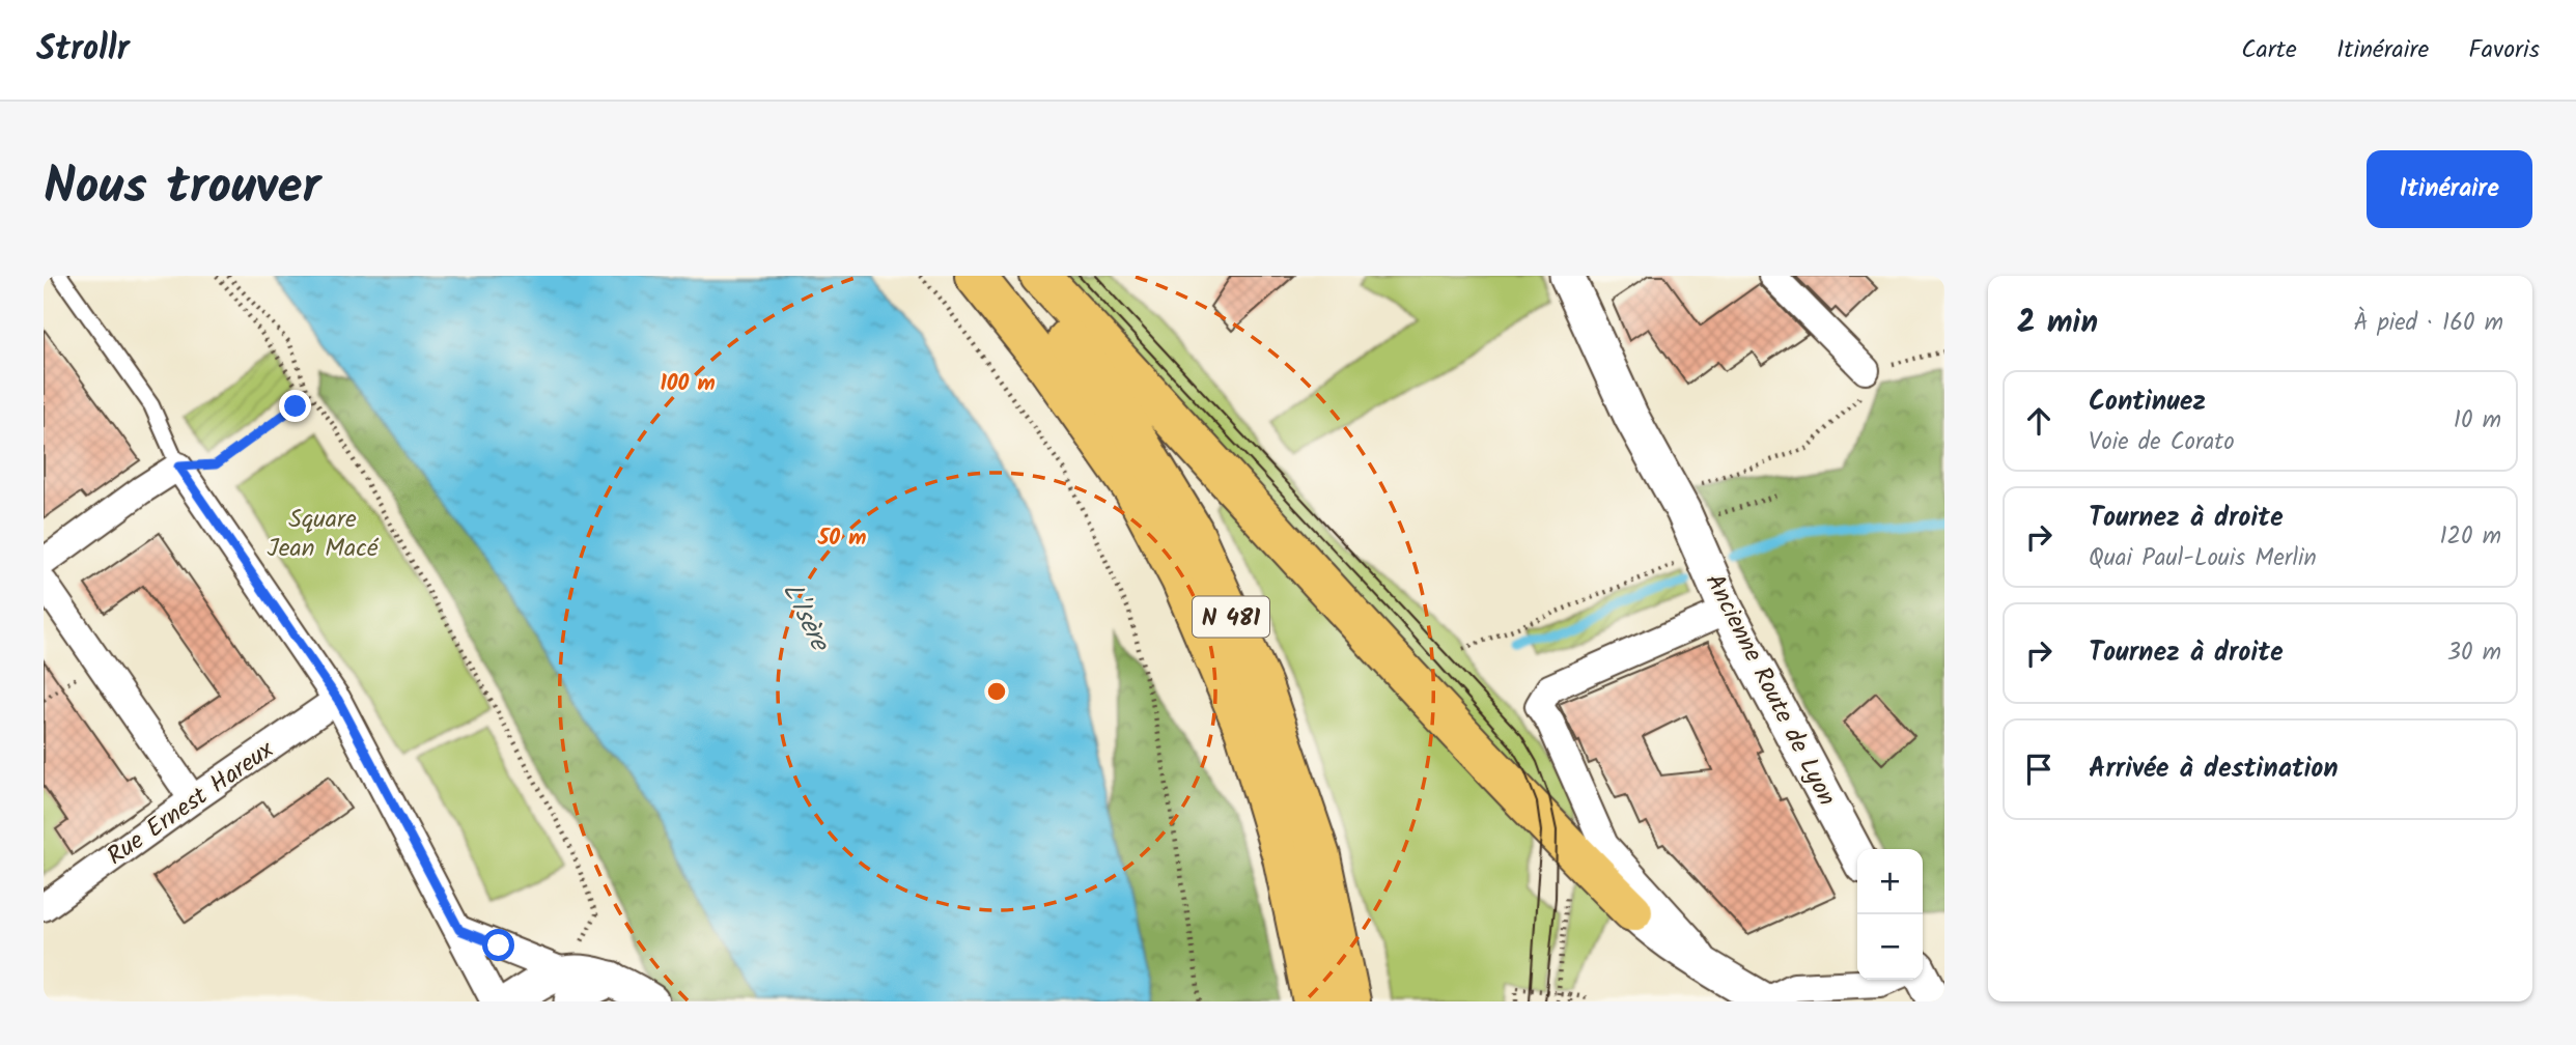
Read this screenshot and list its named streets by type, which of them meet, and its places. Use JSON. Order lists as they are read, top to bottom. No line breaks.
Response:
{"streets":{"highway":["N 481"],"street":["Ancienne Route de Lyon","Rue Ernest Hareux"]},"water":["L'Isère"],"parks":["Square Jean Macé"],"page":{"header":"Strollr","nav":["Carte","Itinéraire","Favoris"],"title":"Nous trouver","buttons":"Itinéraire","heading":["2 min","À pied · 160 m"],"list":[["Continuez","Voie de Corato","10 m"],["Tournez à droite","Quai Paul-Louis Merlin","120 m"],["Tournez à droite","30 m"],"Arrivée à destination"],"map_buttons":["+","−"]},"rings":["100 m","50 m"]}
